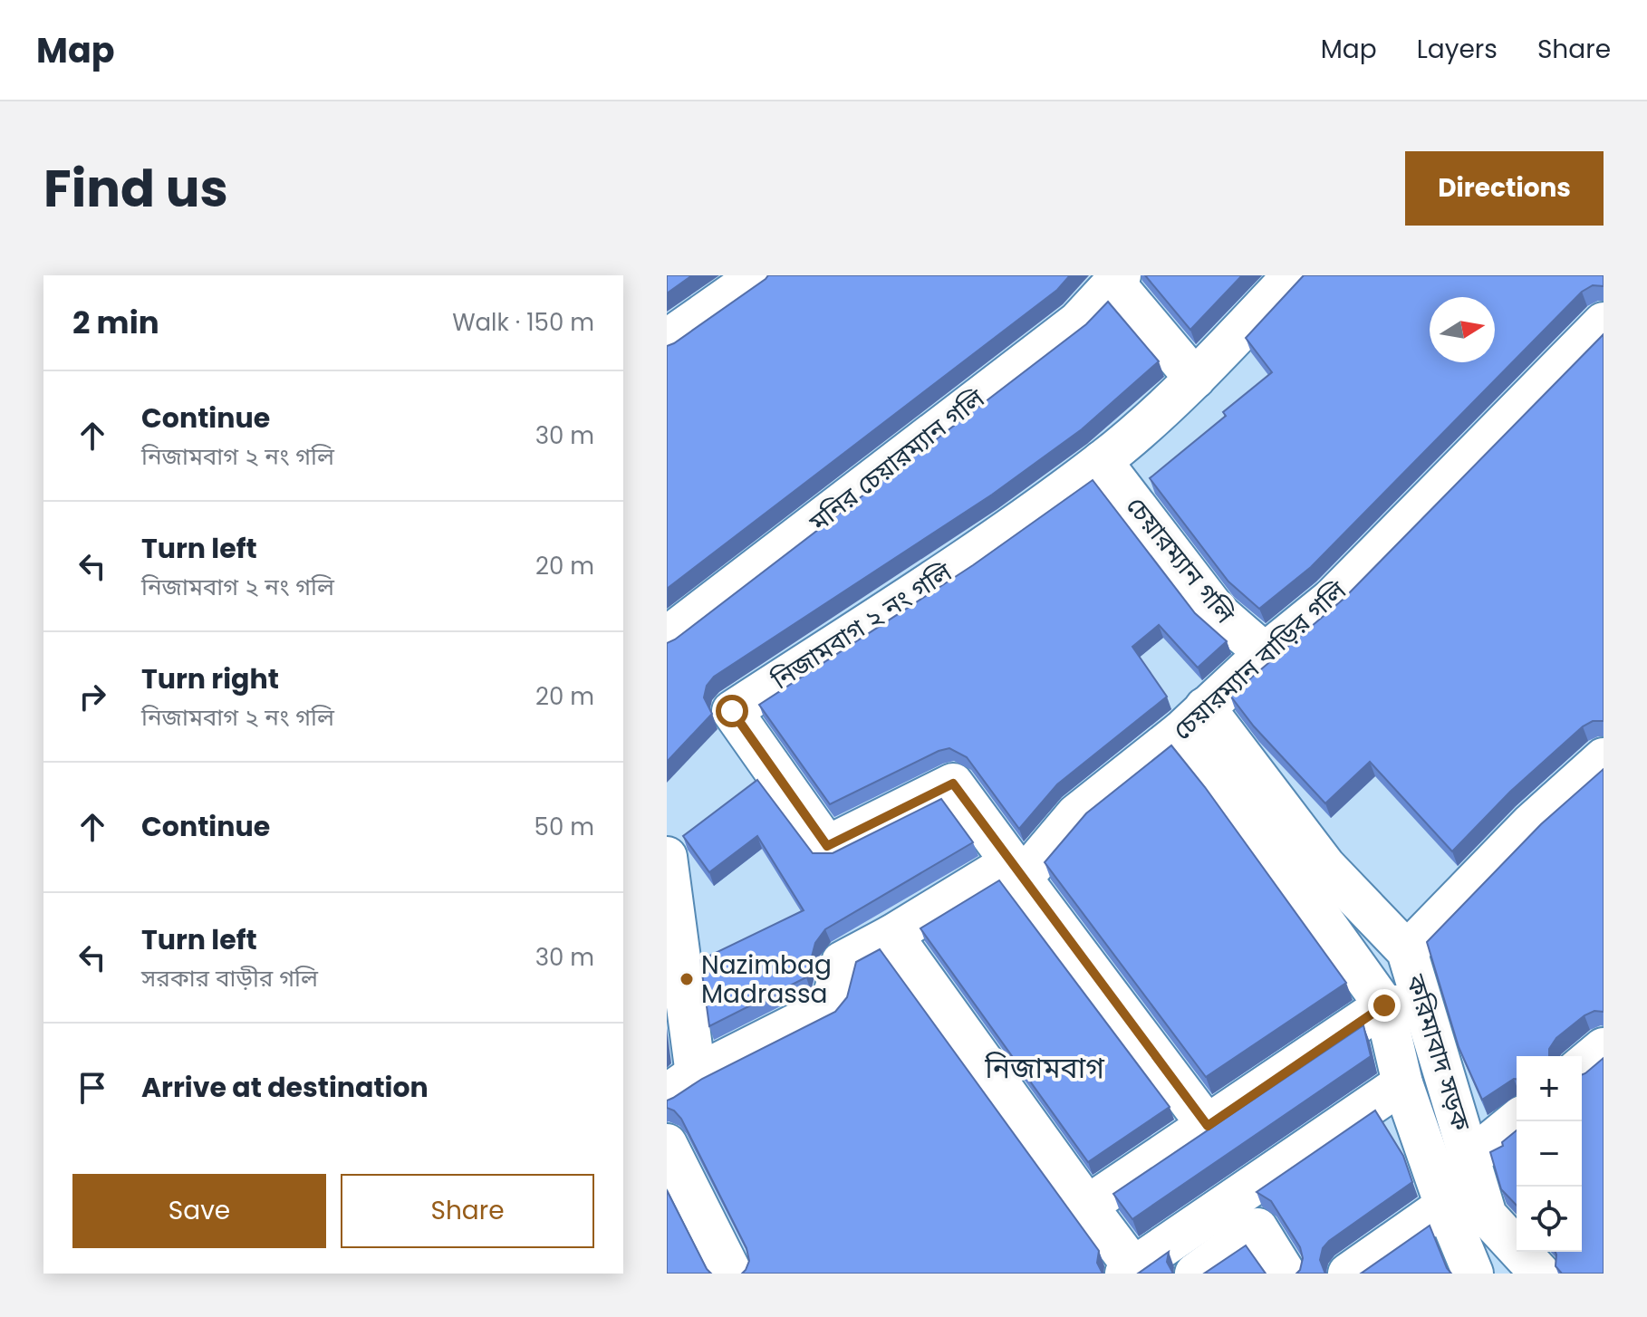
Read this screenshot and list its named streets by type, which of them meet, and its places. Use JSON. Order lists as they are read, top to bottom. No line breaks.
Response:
{"streets":{"street":["মনির চেয়ারম্যান গলি","চেয়ারম্যান গলি","নিজামবাগ ২ নং গলি","চেয়ারম্যান বাড়ির গলি","করিমাবাদ সড়ক"]},"crossings":[["চেয়ারম্যান গলি","নিজামবাগ ২ নং গলি"],["চেয়ারম্যান গলি","চেয়ারম্যান বাড়ির গলি"],["নিজামবাগ ২ নং গলি","চেয়ারম্যান বাড়ির গলি"],["চেয়ারম্যান বাড়ির গলি","করিমাবাদ সড়ক"]],"districts":["নিজামবাগ"],"places":["Nazimbag Madrassa"],"north":"right","page":{"header":"Map","nav":["Map","Layers","Share"],"title":"Find us","buttons":["Directions",["Save","Share"]],"heading":["2 min","Walk · 150 m"],"list":[["Continue","নিজামবাগ ২ নং গলি","30 m"],["Turn left","নিজামবাগ ২ নং গলি","20 m"],["Turn right","নিজামবাগ ২ নং গলি","20 m"],["Continue","50 m"],["Turn left","সরকার বাড়ীর গলি","30 m"],"Arrive at destination"],"map_buttons":["+","−"]}}
